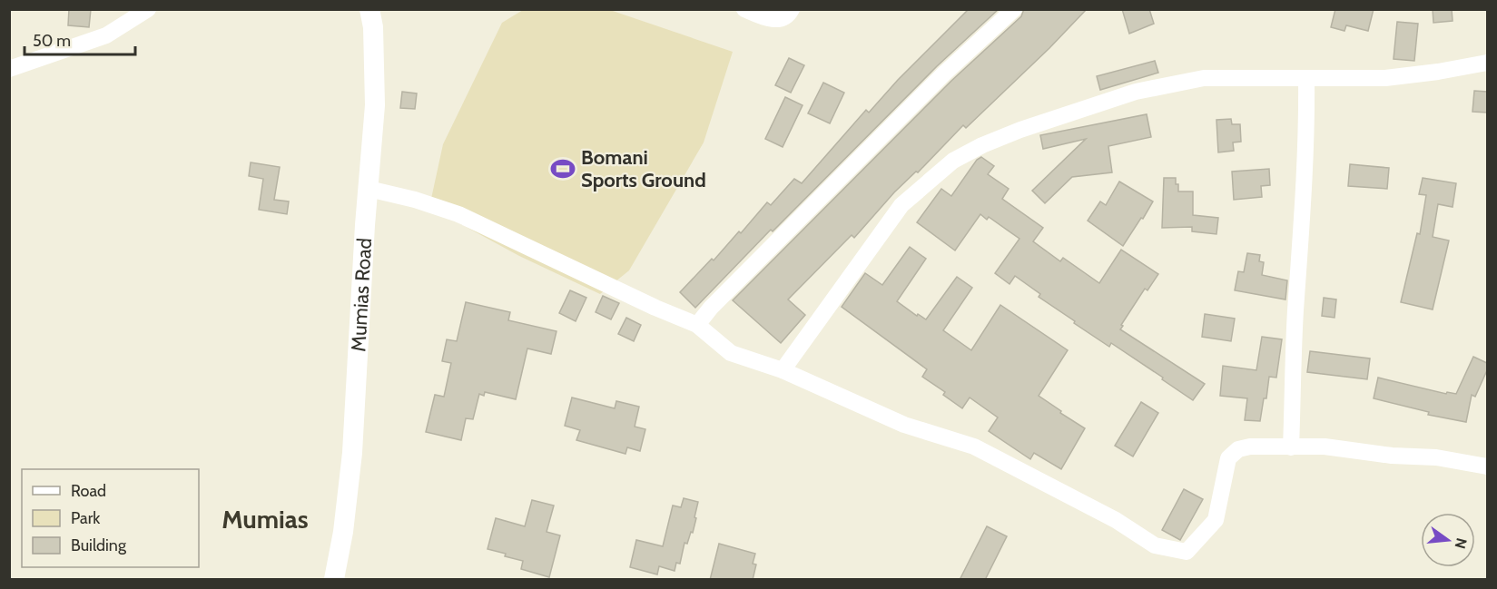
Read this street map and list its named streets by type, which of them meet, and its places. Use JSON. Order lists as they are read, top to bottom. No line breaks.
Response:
{"streets":{"street":["Mumias Road"]},"districts":["Mumias"],"places":{"sports":["Bomani Sports Ground"]},"legend":["Road","Park","Building"],"scale_bar":"50 m","north":"right"}
